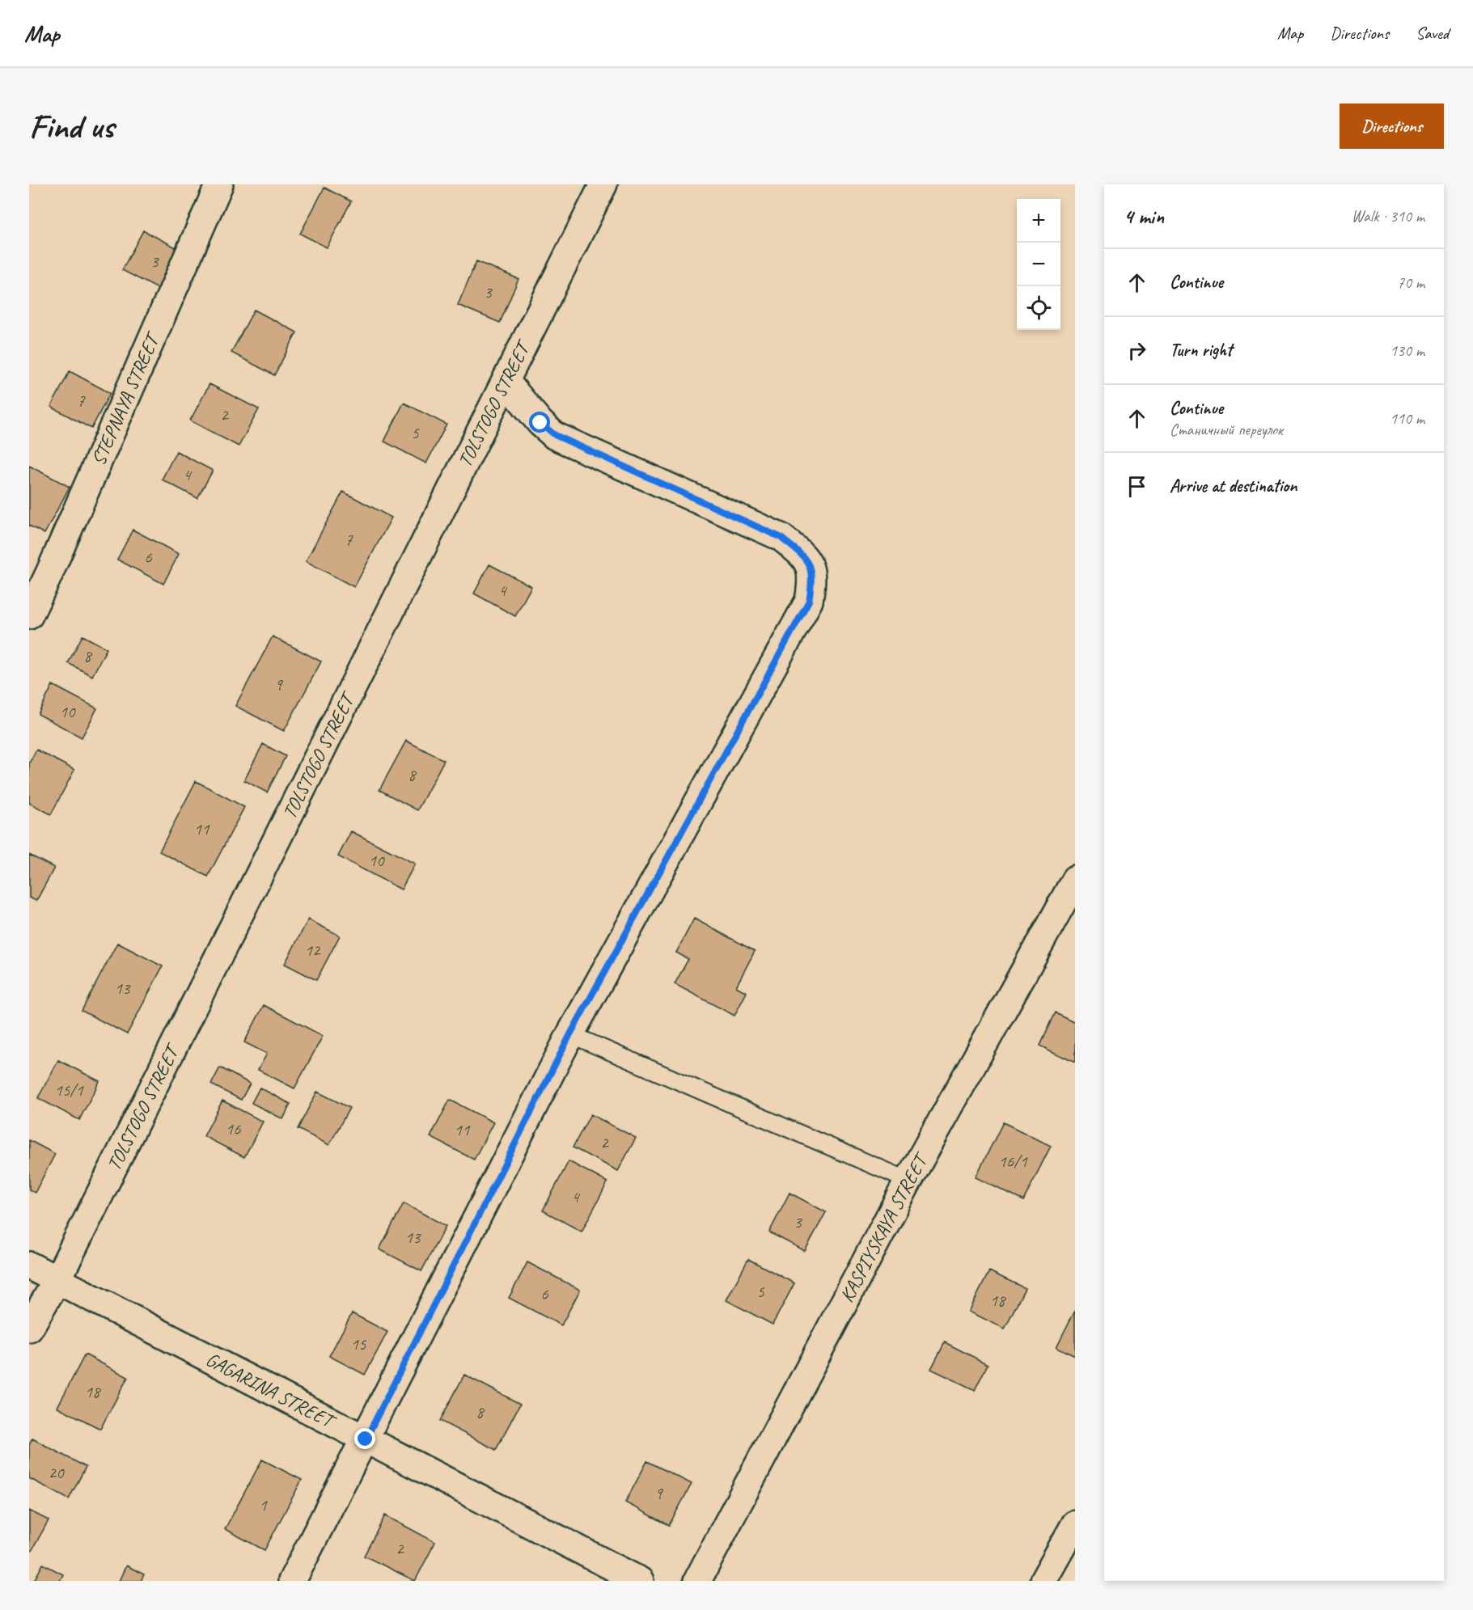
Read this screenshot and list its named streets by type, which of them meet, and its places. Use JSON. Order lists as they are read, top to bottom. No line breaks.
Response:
{"streets":{"street":["STEPNAYA STREET","TOLSTOGO STREET","KASPIYSKAYA STREET","GAGARINA STREET"]},"crossings":[["TOLSTOGO STREET","GAGARINA STREET"]],"house_numbers":["3","3","7","2","5","4","7","6","4","8","9","10","8","11","10","12","13","15/1","16","11","2","16/1","4","3","13","5","6","18","15","18","8","20","9","1","2"],"page":{"header":"Map","nav":["Map","Directions","Saved"],"buttons":"Directions","title":"Find us","heading":["4 min","Walk · 310 m"],"map_buttons":["+","−"],"list":[["Continue","70 m"],["Turn right","130 m"],["Continue","Станичный переулок","110 m"],"Arrive at destination"]}}
